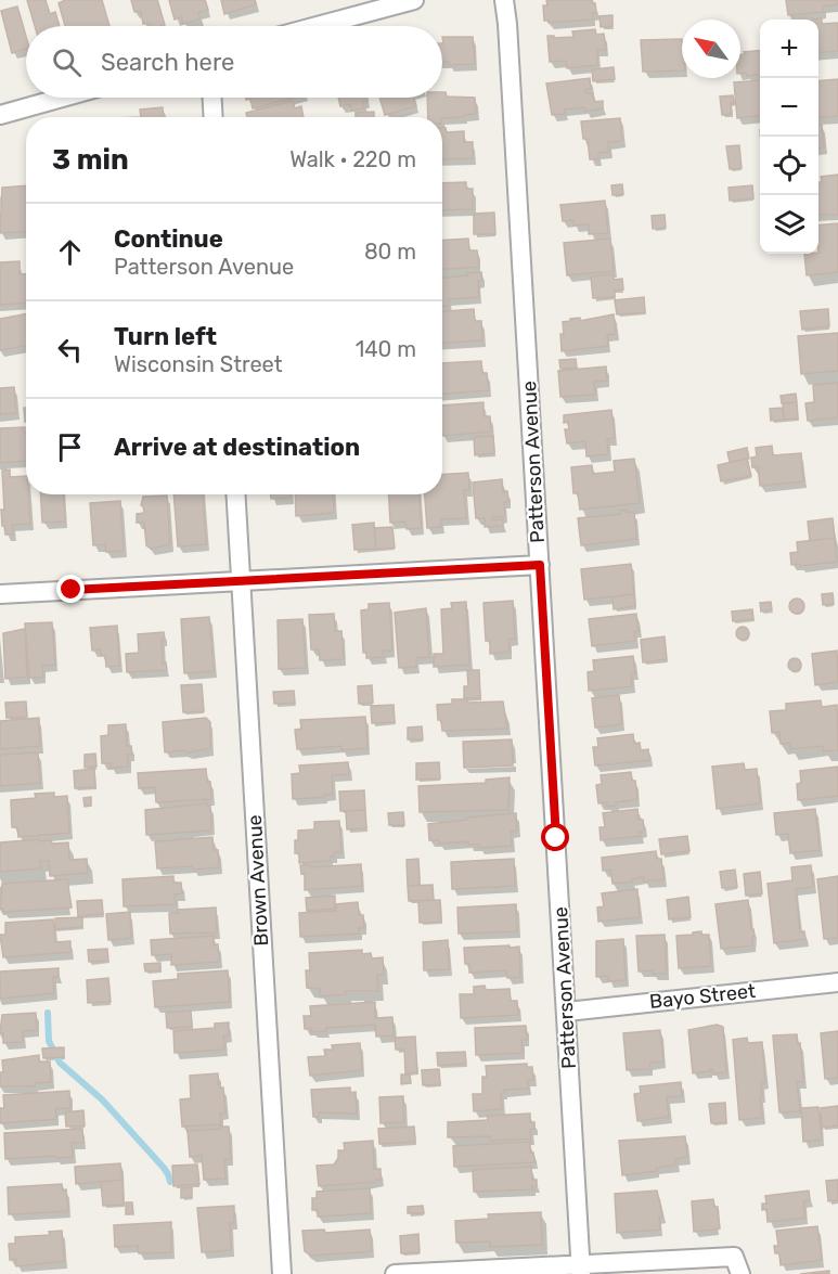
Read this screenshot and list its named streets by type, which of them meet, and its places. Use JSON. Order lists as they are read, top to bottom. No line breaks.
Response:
{"streets":{"street":["Patterson Avenue","Brown Avenue","Bayo Street"]},"crossings":[["Patterson Avenue","Bayo Street"]],"north":"top left","page":{"map_buttons":["+","−"],"search":"Search here","heading":["3 min","Walk · 220 m"],"list":[["Continue","Patterson Avenue","80 m"],["Turn left","Wisconsin Street","140 m"],"Arrive at destination"]}}
